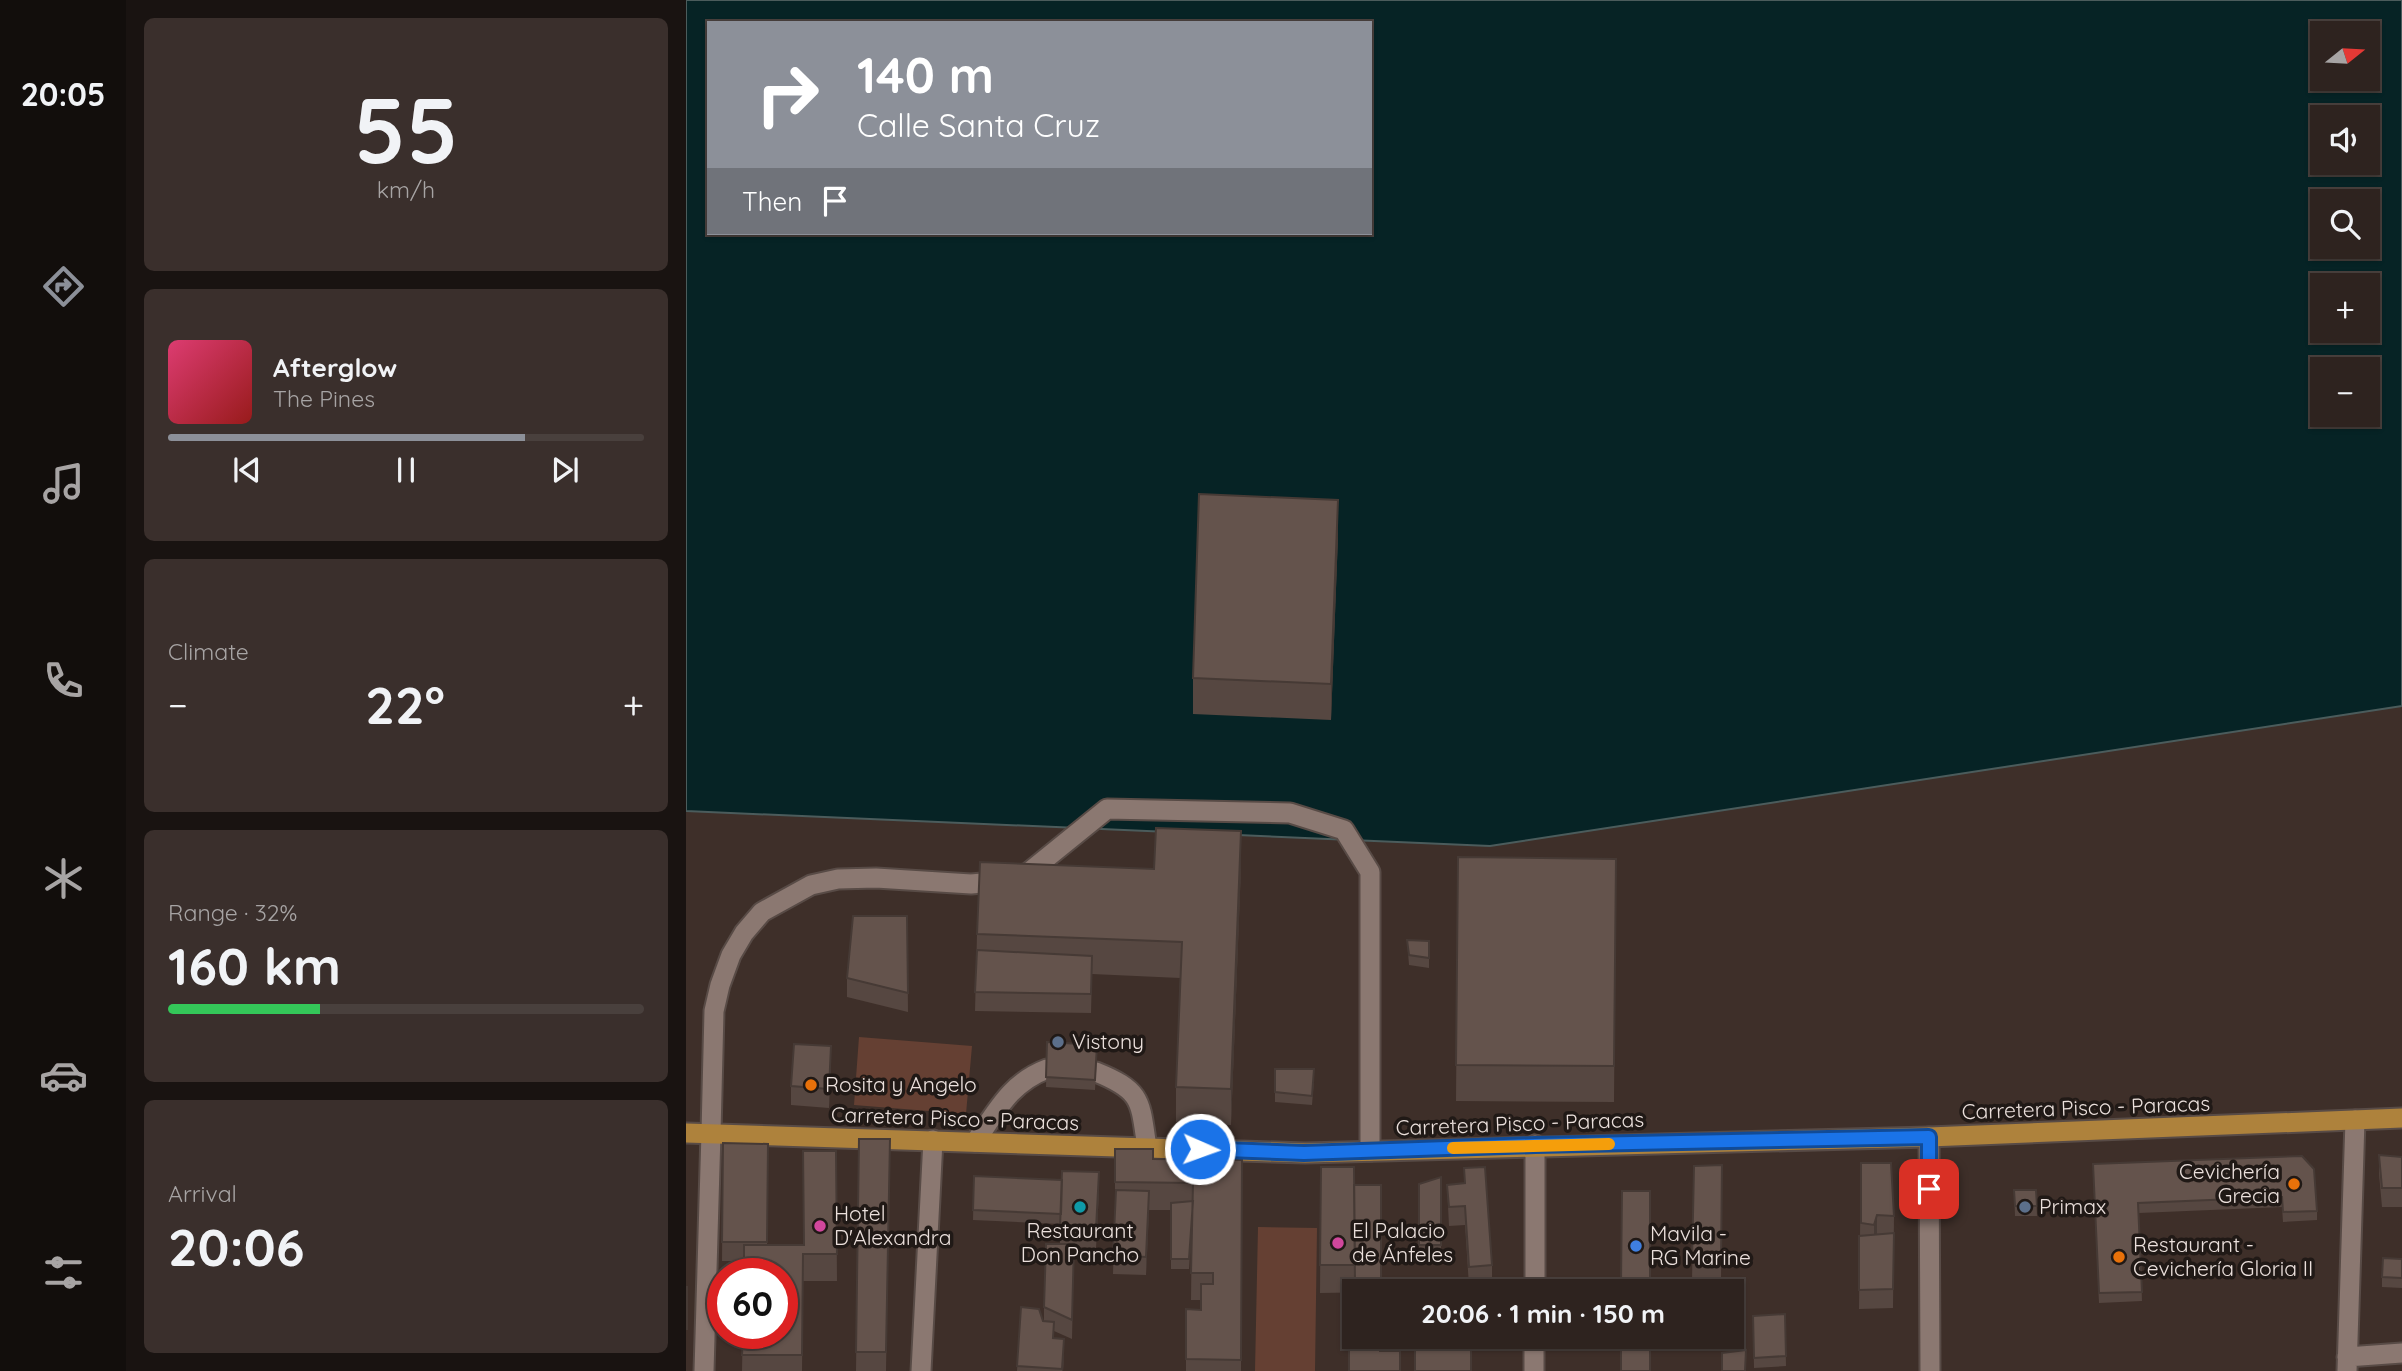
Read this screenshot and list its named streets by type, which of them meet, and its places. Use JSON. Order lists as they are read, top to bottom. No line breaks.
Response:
{"streets":{"main road":["Carretera Pisco - Paracas"]},"places":["Vistony","Rosita y Angelo","Cevichería Grecia","Restaurant Don Pancho","Primax","Hotel D'Alexandra","El Palacio de Ánfeles","Mavila - RG Marine","Restaurant - Cevichería Gloria II"],"north":"right","page":{"tabs":"20:05","tile":[["55","km/h"],"Climate",["Range · 32%","160 km"],["Arrival","20:06"]],"map_buttons":["+","−"],"turn":["140 m","Calle Santa Cruz"],"then":"Then","song":["Afterglow","The Pines"],"heat":["−","22°","+"],"limit":"60","trip":"20:06 · 1 min · 150 m"}}
